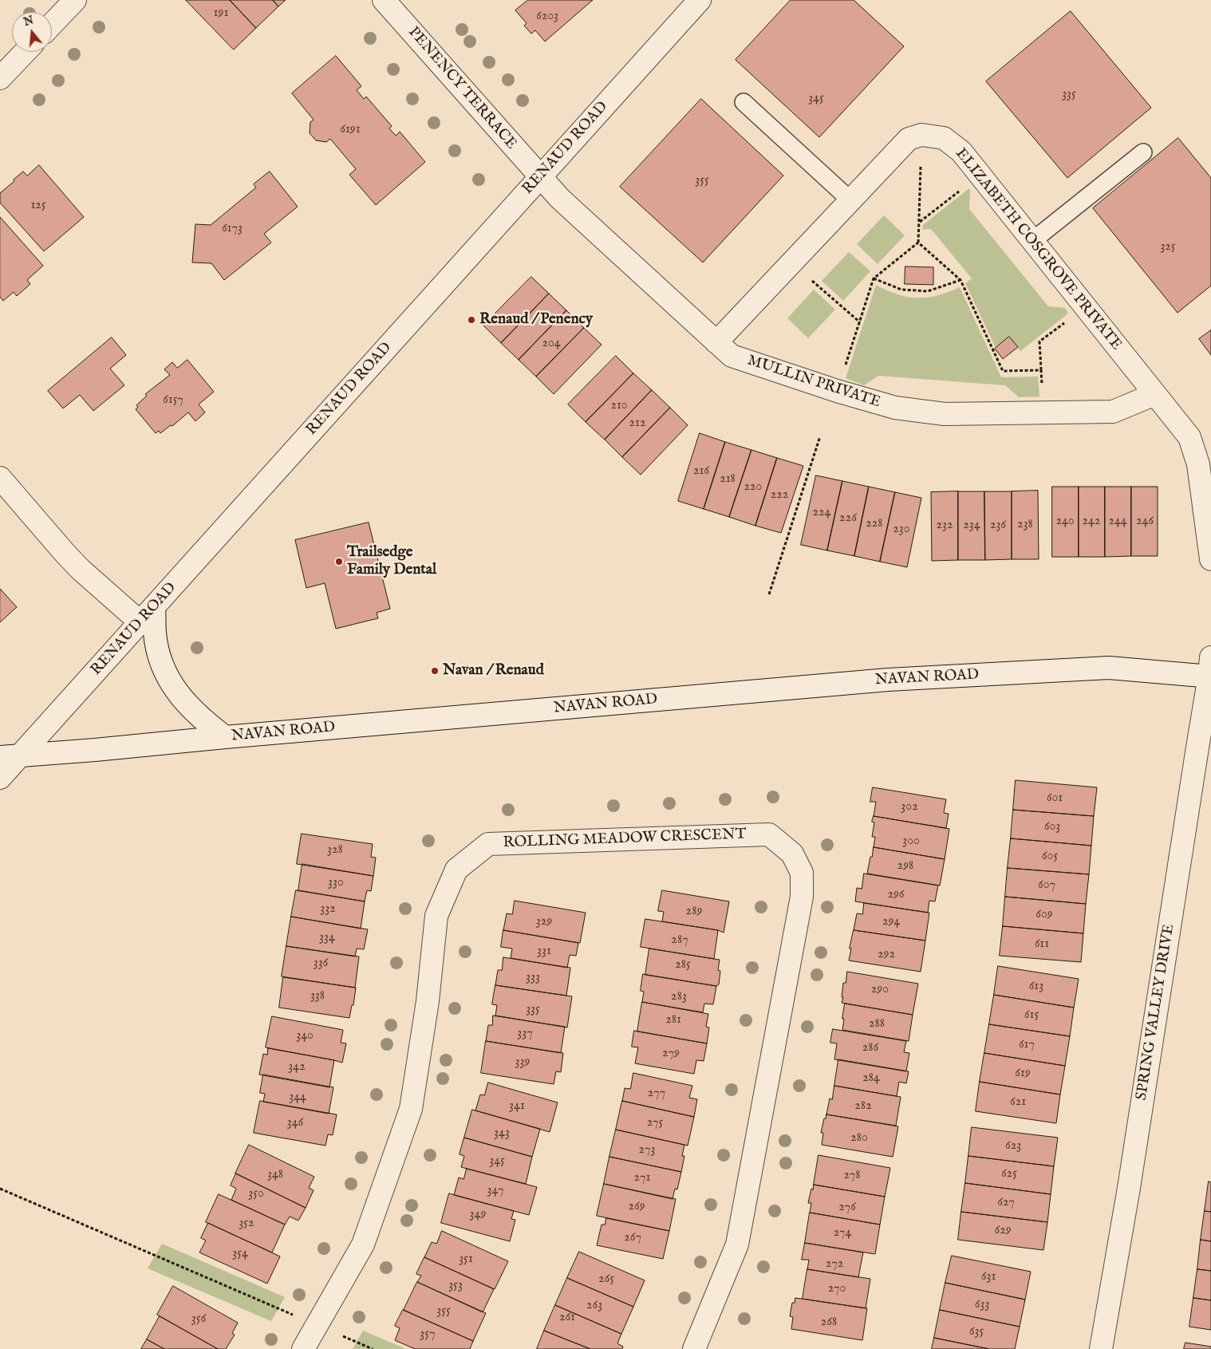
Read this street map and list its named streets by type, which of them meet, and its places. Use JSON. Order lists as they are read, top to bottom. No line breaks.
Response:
{"streets":{"street":["PENENCY TERRACE","RENAUD ROAD","ELIZABETH COSGROVE PRIVATE","MULLIN PRIVATE","NAVAN ROAD","ROLLING MEADOW CRESCENT","SPRING VALLEY DRIVE"]},"crossings":[["PENENCY TERRACE","RENAUD ROAD"],["PENENCY TERRACE","MULLIN PRIVATE"],["RENAUD ROAD","MULLIN PRIVATE"],["RENAUD ROAD","NAVAN ROAD"],["ELIZABETH COSGROVE PRIVATE","MULLIN PRIVATE"],["NAVAN ROAD","SPRING VALLEY DRIVE"]],"places":["Renaud / Penency","Trailsedge Family Dental","Navan / Renaud"],"house_numbers":["191","6203","335","345","6191","355","125","6173","325","204","6157","210","212","216","218","220","222","224","226","240","242","244","246","228","238","232","234","236","230","601","302","603","300","328","605","298","330","607","296","332","289","609","329","294","334","287","611","331","292","336","285","333","613","290","338","283","335","615","281","288","337","340","617","286","279","339","342","619","284","277","344","621","341","282","346","275","343","280","623","273","345","625","348","278","271","347","350","627","269","276","349","352","629","274","267","354","351","272","631","265","353","270","633","263","355","261","356","268","635","357"],"north":"top"}
